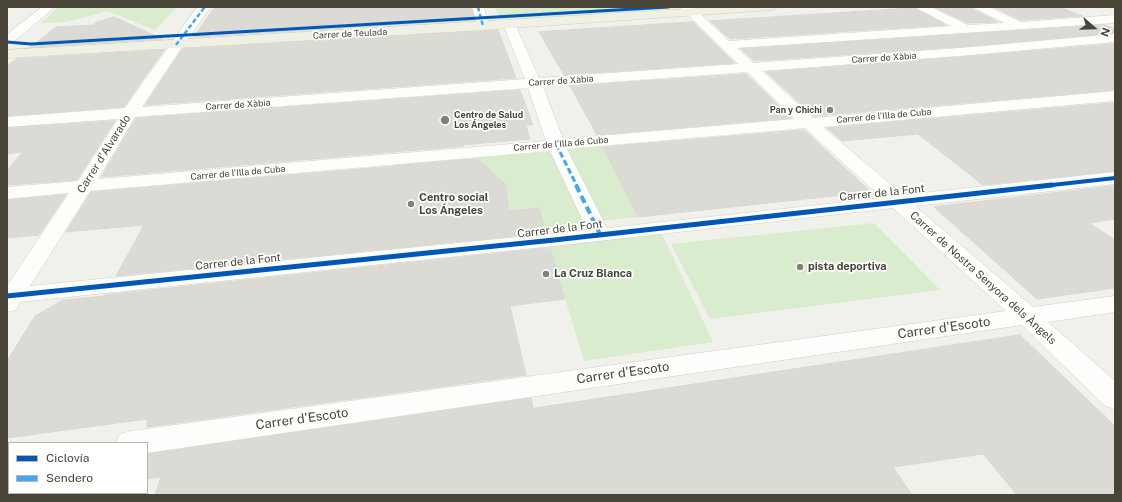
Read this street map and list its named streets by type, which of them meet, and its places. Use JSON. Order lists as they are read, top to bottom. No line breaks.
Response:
{"streets":{"main road":["Carrer de Teulada"],"street":["Carrer de Xàbia","Carrer de l'Illa de Cuba","Carrer d'Alvarado","Carrer de la Font","Carrer de Nostra Senyora dels Àngels","Carrer d'Escoto"]},"crossings":[["Carrer de Teulada","Carrer d'Alvarado"],["Carrer de Teulada","Carrer de Nostra Senyora dels Àngels"],["Carrer de Xàbia","Carrer d'Alvarado"],["Carrer de Xàbia","Carrer de Nostra Senyora dels Àngels"],["Carrer de l'Illa de Cuba","Carrer d'Alvarado"],["Carrer de l'Illa de Cuba","Carrer de Nostra Senyora dels Àngels"],["Carrer d'Alvarado","Carrer de la Font"],["Carrer de la Font","Carrer de Nostra Senyora dels Àngels"],["Carrer de Nostra Senyora dels Àngels","Carrer d'Escoto"]],"places":["Pan y Chichi","Centro de Salud Los Ángeles","Centro social Los Ángeles","pista deportiva","La Cruz Blanca"],"legend":["Ciclovía","Sendero"],"north":"right"}
